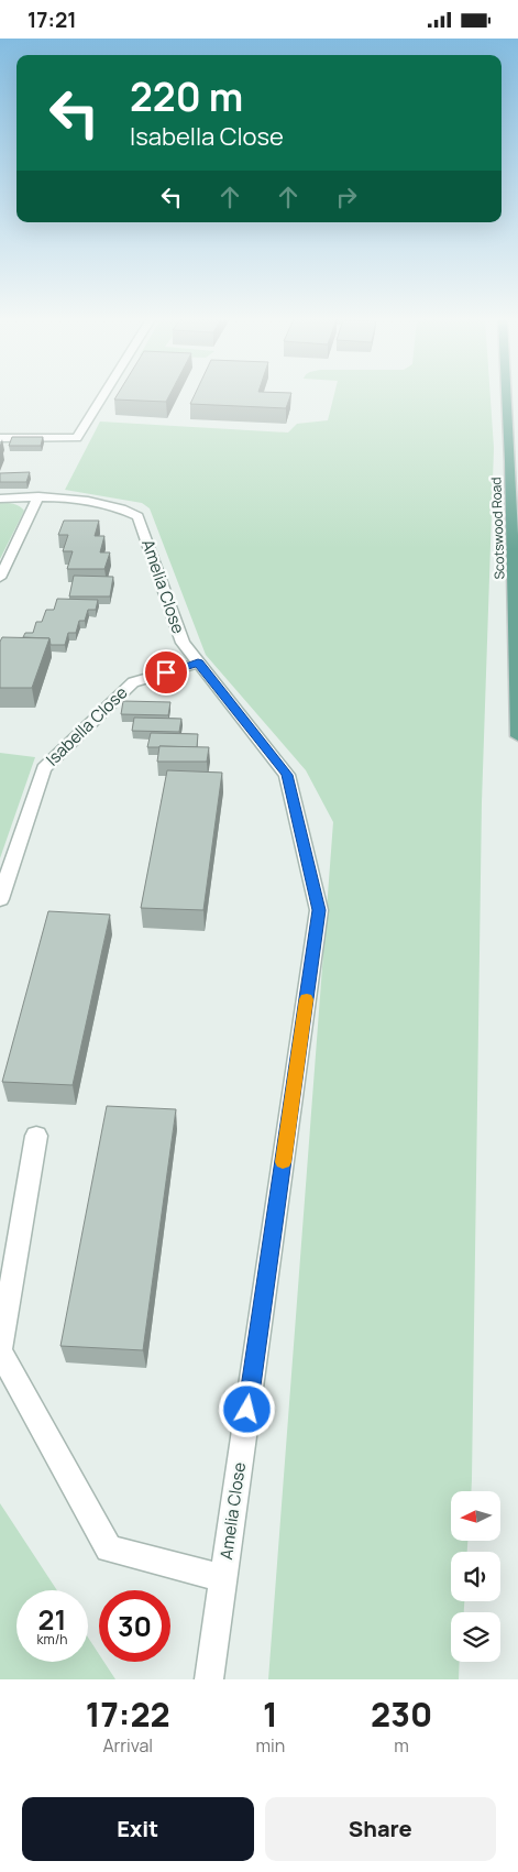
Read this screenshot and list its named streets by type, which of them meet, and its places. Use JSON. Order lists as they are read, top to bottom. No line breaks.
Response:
{"streets":{"main road":["Scotswood Road"],"street":["Amelia Close","Isabella Close"]},"crossings":[["Amelia Close","Isabella Close"]],"north":"left","page":{"status":"17:21","turn":["220 m","Isabella Close"],"speed":"21 km/h","limit":"30","eta":["17:22","Arrival","1","min","230","m"],"buttons":["Exit","Share"]}}
